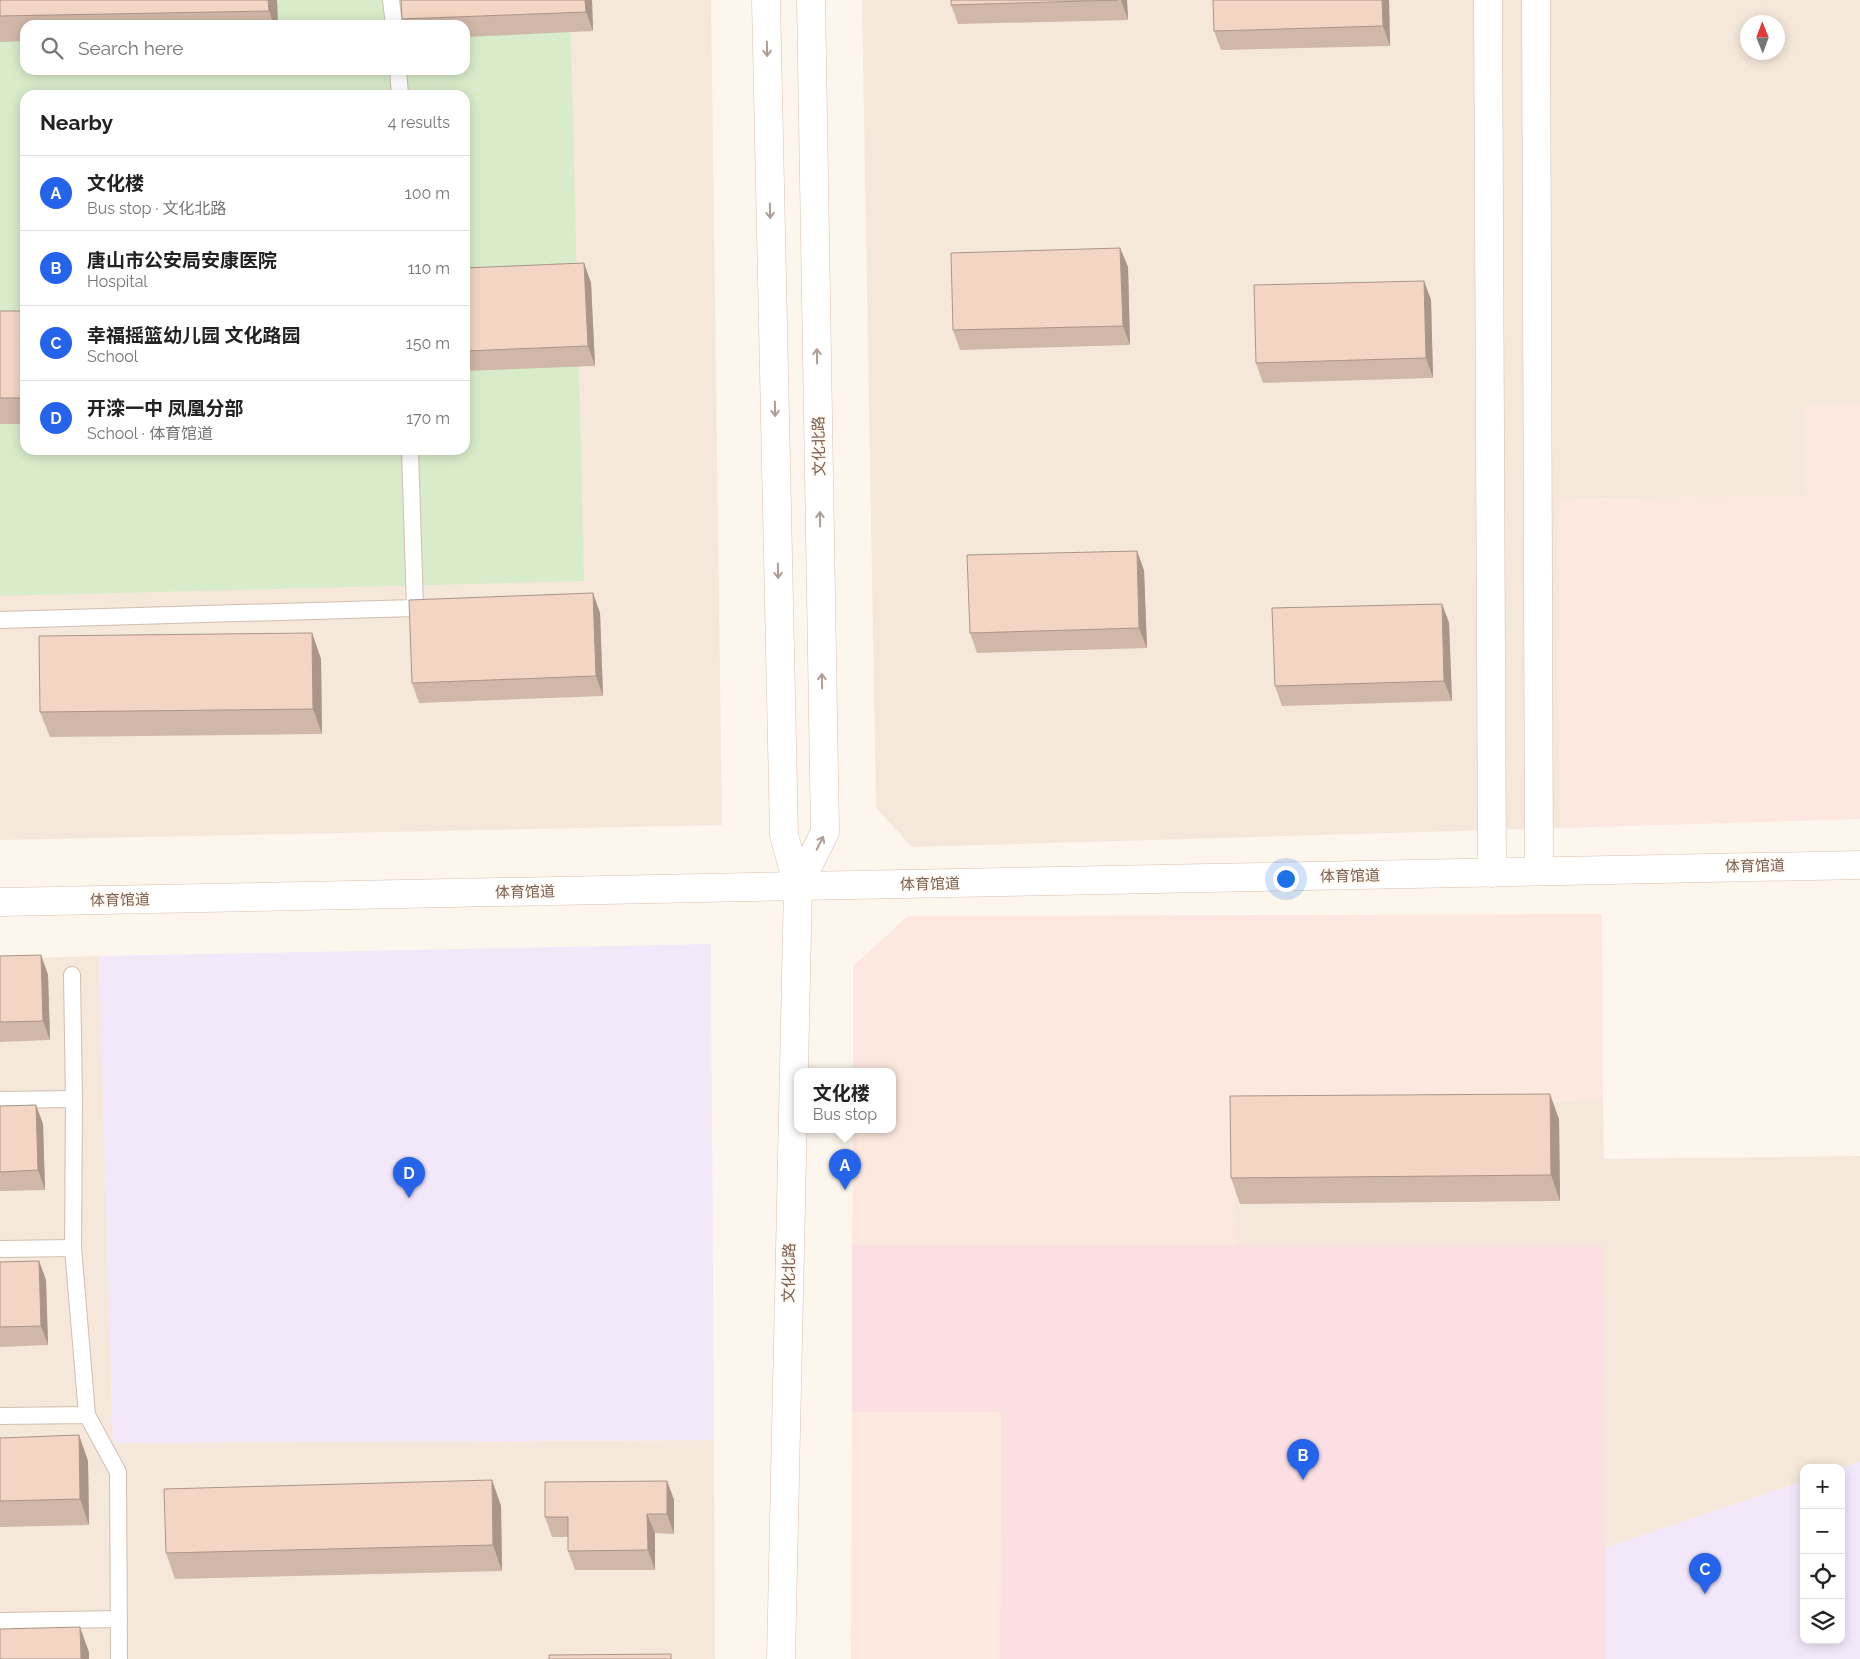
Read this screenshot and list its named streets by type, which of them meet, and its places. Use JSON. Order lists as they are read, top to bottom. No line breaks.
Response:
{"streets":{"street":["文化北路","体育馆道"]},"crossings":[["文化北路","体育馆道"]],"north":"top","page":{"search":"Search here","heading":["Nearby","4 results"],"list":[{"mark":"A","name":"文化楼","note":"Bus stop · 文化北路","value":"100 m"},{"mark":"B","name":"唐山市公安局安康医院","note":"Hospital","value":"110 m"},{"mark":"C","name":"幸福摇篮幼儿园 文化路园","note":"School","value":"150 m"},{"mark":"D","name":"开滦一中 凤凰分部","note":"School · 体育馆道","value":"170 m"}],"popup":["文化楼","Bus stop"],"pins":["A","D","B","C"],"map_buttons":["+","−"]}}
